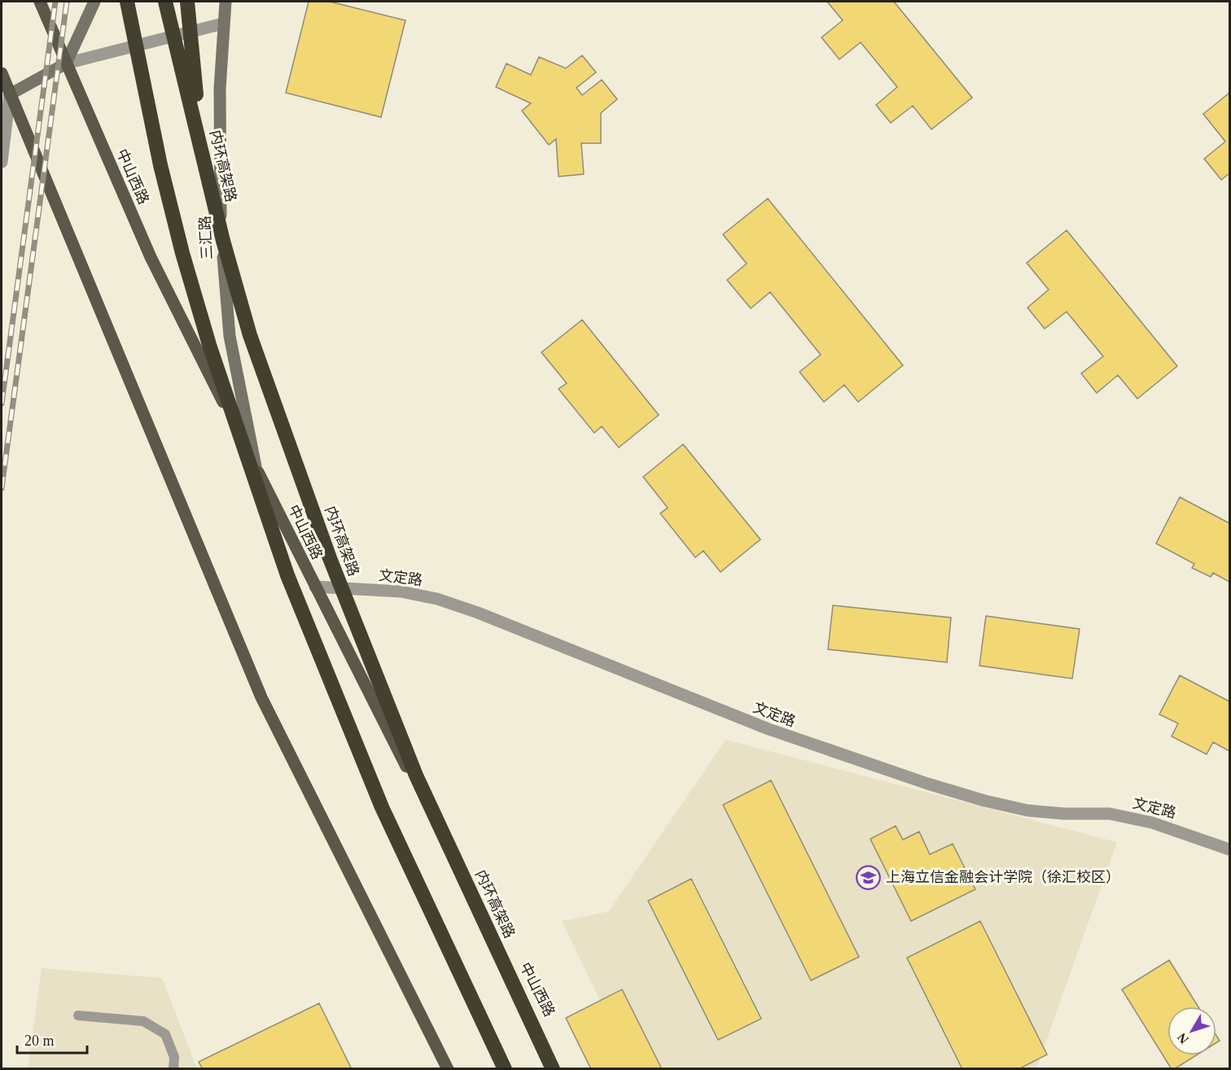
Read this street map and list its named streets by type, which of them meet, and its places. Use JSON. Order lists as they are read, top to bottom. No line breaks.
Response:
{"streets":{"highway":["内环高架路"],"main road":["中山西路"],"street":["三汇路","文定路"]},"crossings":[["中山西路","三汇路"],["中山西路","文定路"]],"places":{"school or university":["上海立信金融会计学院（徐汇校区）"]},"scale_bar":"20 m","north":"bottom left"}
